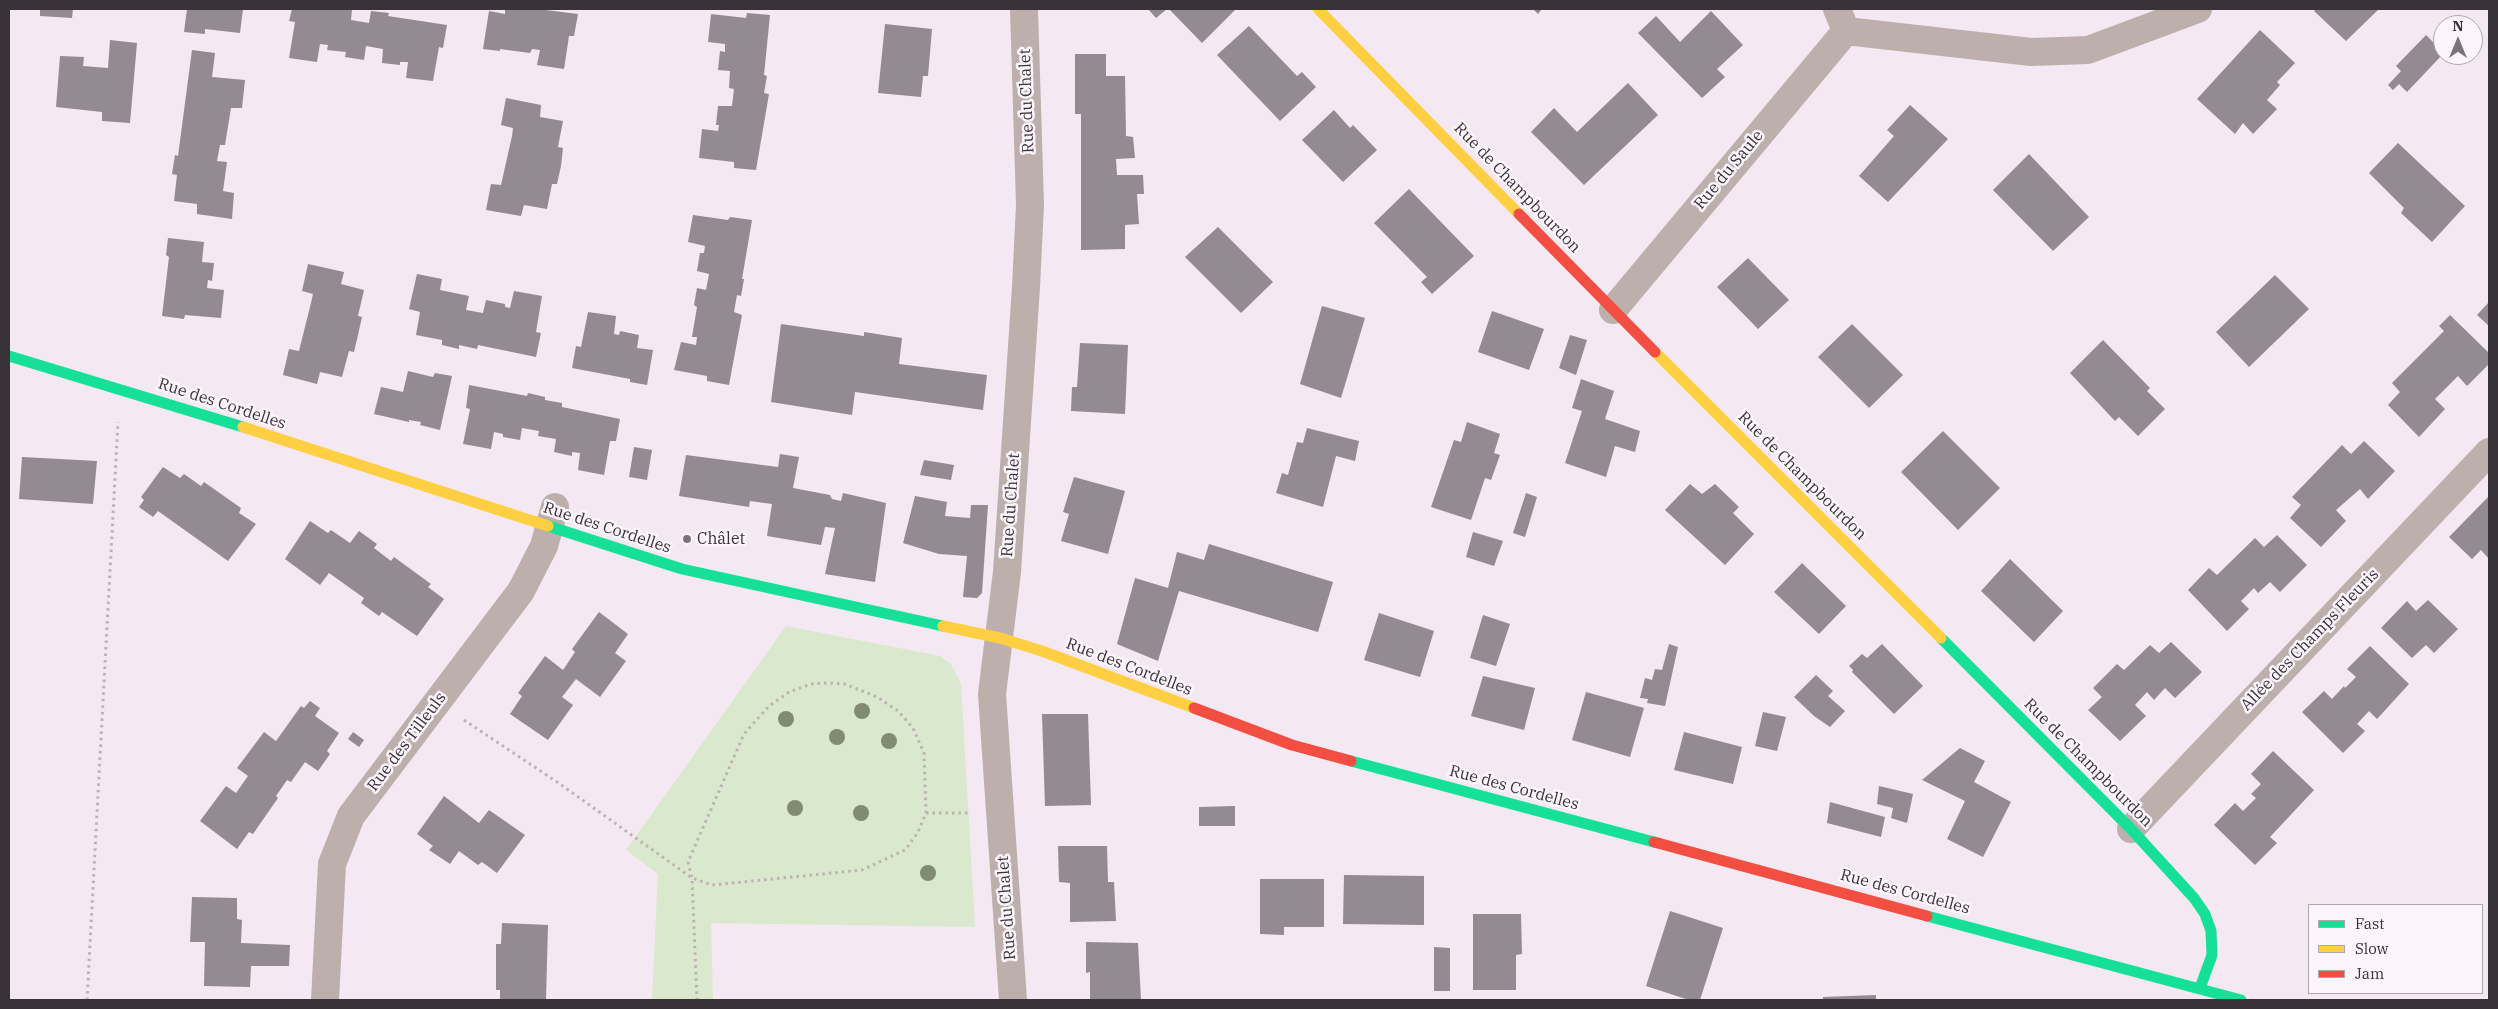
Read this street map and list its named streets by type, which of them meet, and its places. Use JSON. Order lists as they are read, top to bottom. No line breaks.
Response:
{"streets":{"street":["Rue du Chalet","Rue du Saule","Rue de Champbourdon","Rue des Cordelles","Allée des Champs Fleuris","Rue des Tilleuls"]},"crossings":[["Rue du Chalet","Rue des Cordelles"],["Rue du Saule","Rue de Champbourdon"],["Rue de Champbourdon","Rue des Cordelles"],["Rue de Champbourdon","Allée des Champs Fleuris"],["Rue des Cordelles","Rue des Tilleuls"]],"places":["Châlet"],"legend":["Fast","Slow","Jam"],"north":"top"}
